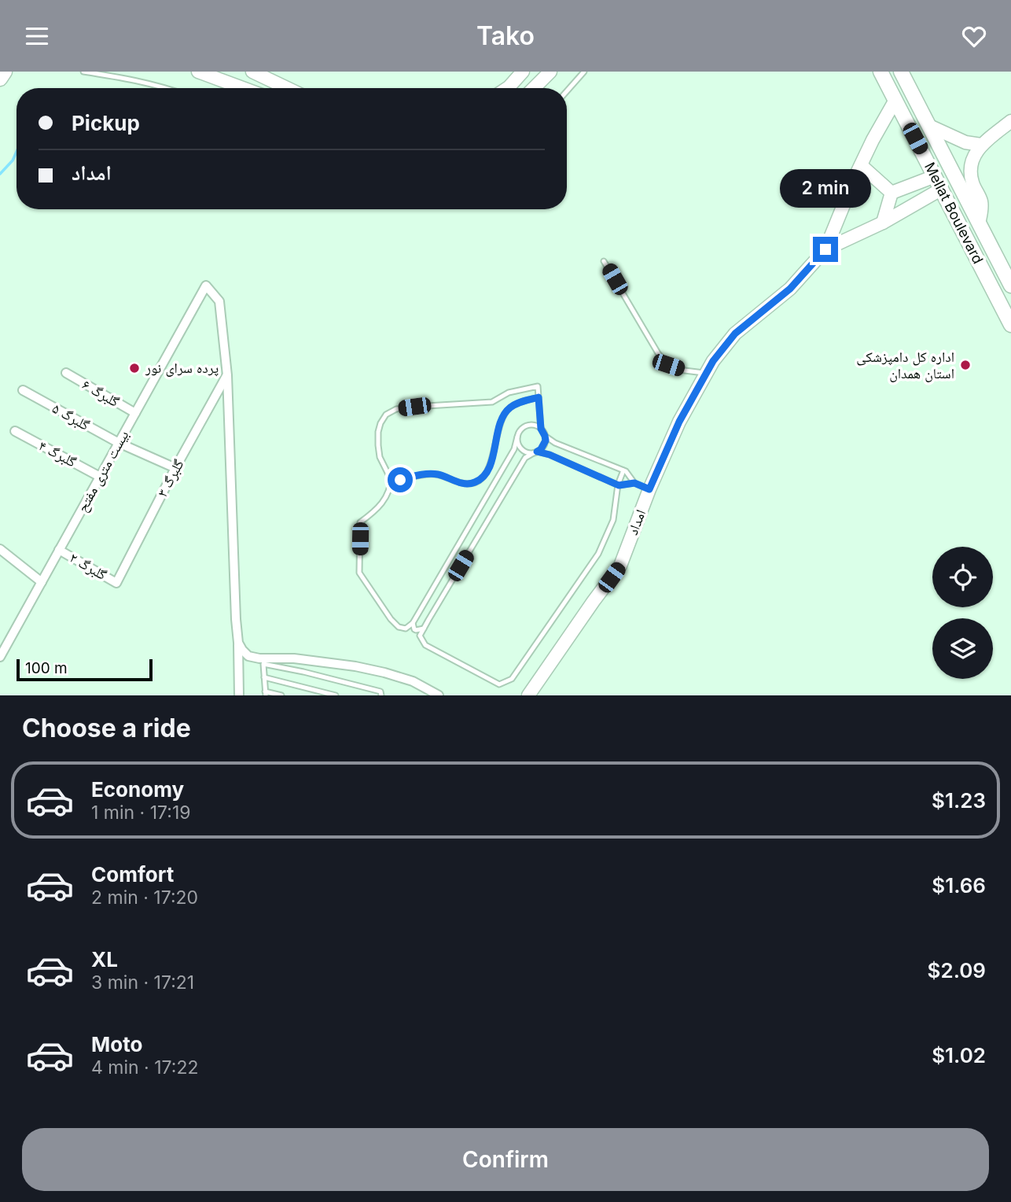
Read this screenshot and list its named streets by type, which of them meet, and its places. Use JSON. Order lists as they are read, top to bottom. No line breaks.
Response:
{"streets":{"main road":["Mellat Boulevard"],"street":["گلبرگ ۶","گلبرگ ۵","گلبرگ ۴","بیست متری مفتح","گلبرگ ۳","امداد","گلبرگ ۲"]},"crossings":[["گلبرگ ۶","بیست متری مفتح"],["گلبرگ ۵","بیست متری مفتح"],["گلبرگ ۵","گلبرگ ۳"],["گلبرگ ۴","بیست متری مفتح"],["بیست متری مفتح","گلبرگ ۳"],["بیست متری مفتح","گلبرگ ۲"],["گلبرگ ۳","گلبرگ ۲"]],"places":["اداره کل دامپزشکی استان همدان","پرده سرای نور"],"scale_bar":"100 m","page":{"header":"Tako","banner":["Pickup","امداد"],"bubble":"2 min","scale":"100 m","heading":"Choose a ride","list":[{"name":"Economy","note":"1 min · 17:19","value":"$1.23"},{"name":"Comfort","note":"2 min · 17:20","value":"$1.66"},{"name":"XL","note":"3 min · 17:21","value":"$2.09"},{"name":"Moto","note":"4 min · 17:22","value":"$1.02"}],"buttons":"Confirm"}}
